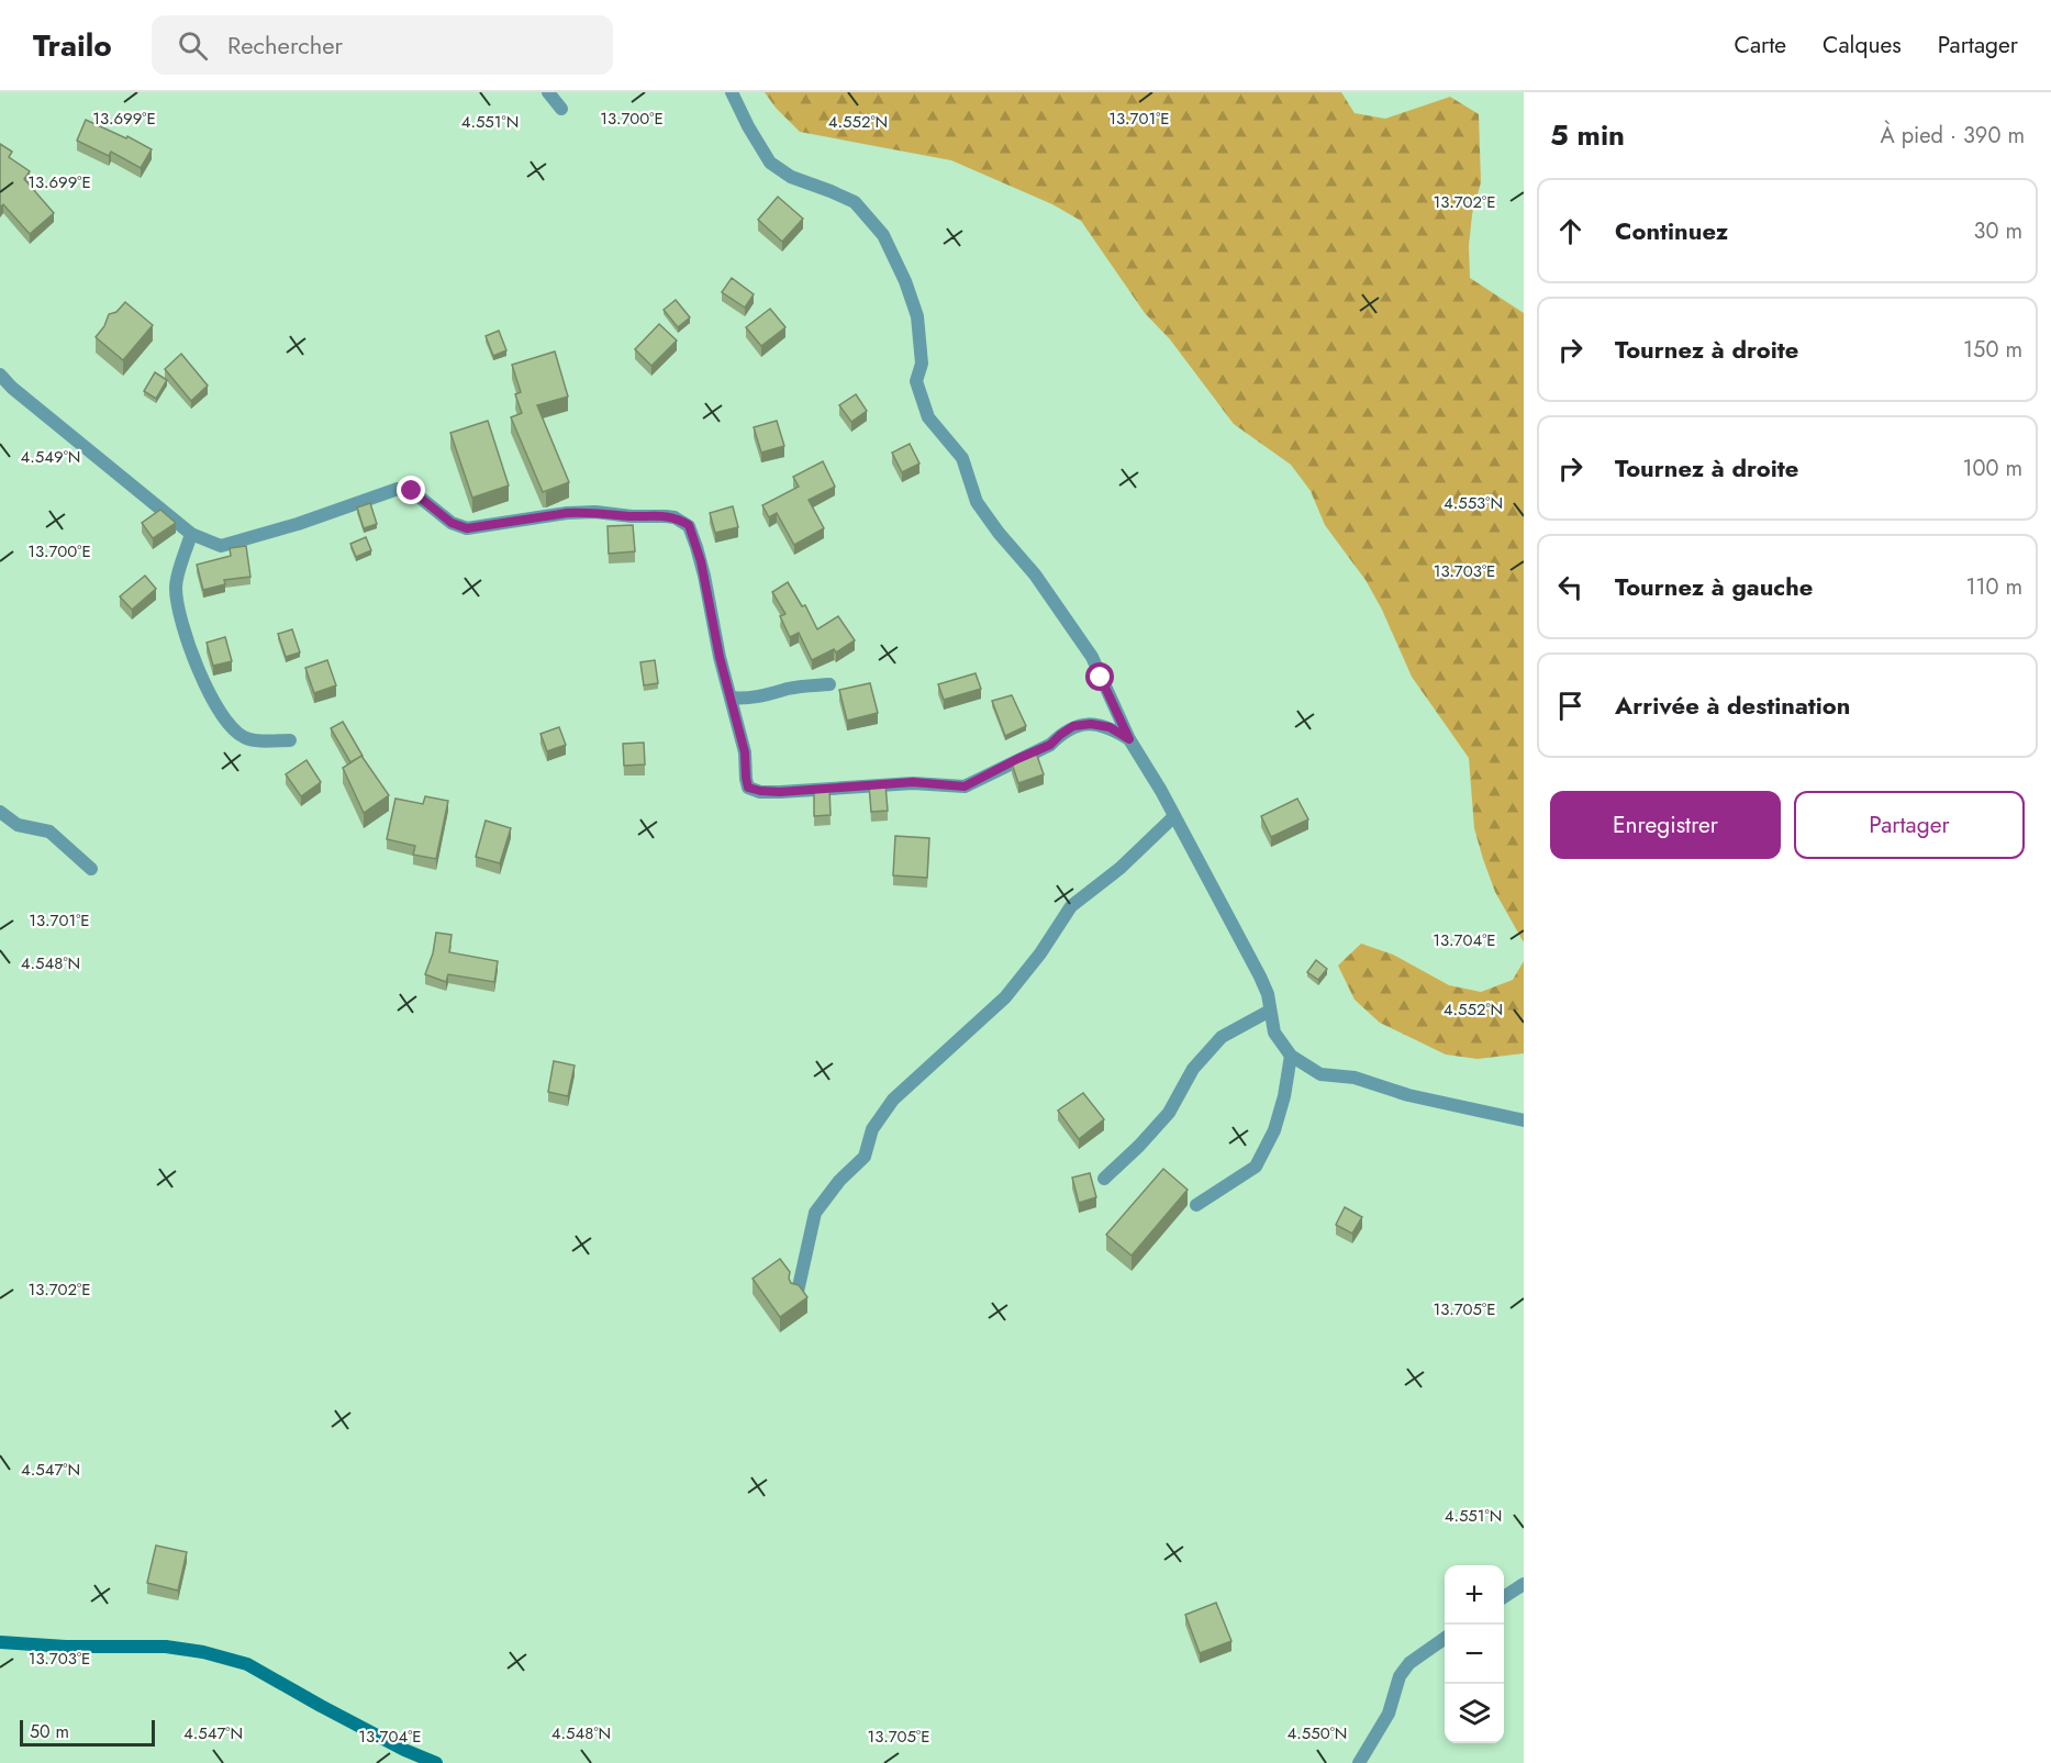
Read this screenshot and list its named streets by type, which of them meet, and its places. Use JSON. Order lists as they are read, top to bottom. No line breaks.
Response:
{"scale_bar":"50 m","page":{"header":"Trailo","search":"Rechercher","nav":["Carte","Calques","Partager"],"heading":["5 min","À pied · 390 m"],"list":[["Continuez","30 m"],["Tournez à droite","150 m"],["Tournez à droite","100 m"],["Tournez à gauche","110 m"],"Arrivée à destination"],"buttons":["Enregistrer","Partager"],"map_buttons":["+","−"],"scale":"50 m"},"coordinates":["13.699°E","13.700°E","13.701°E","4.551°N","4.552°N","13.702°E","4.549°N","4.553°N","13.703°E","13.704°E","4.548°N","13.705°E","4.547°N","4.550°N"]}
